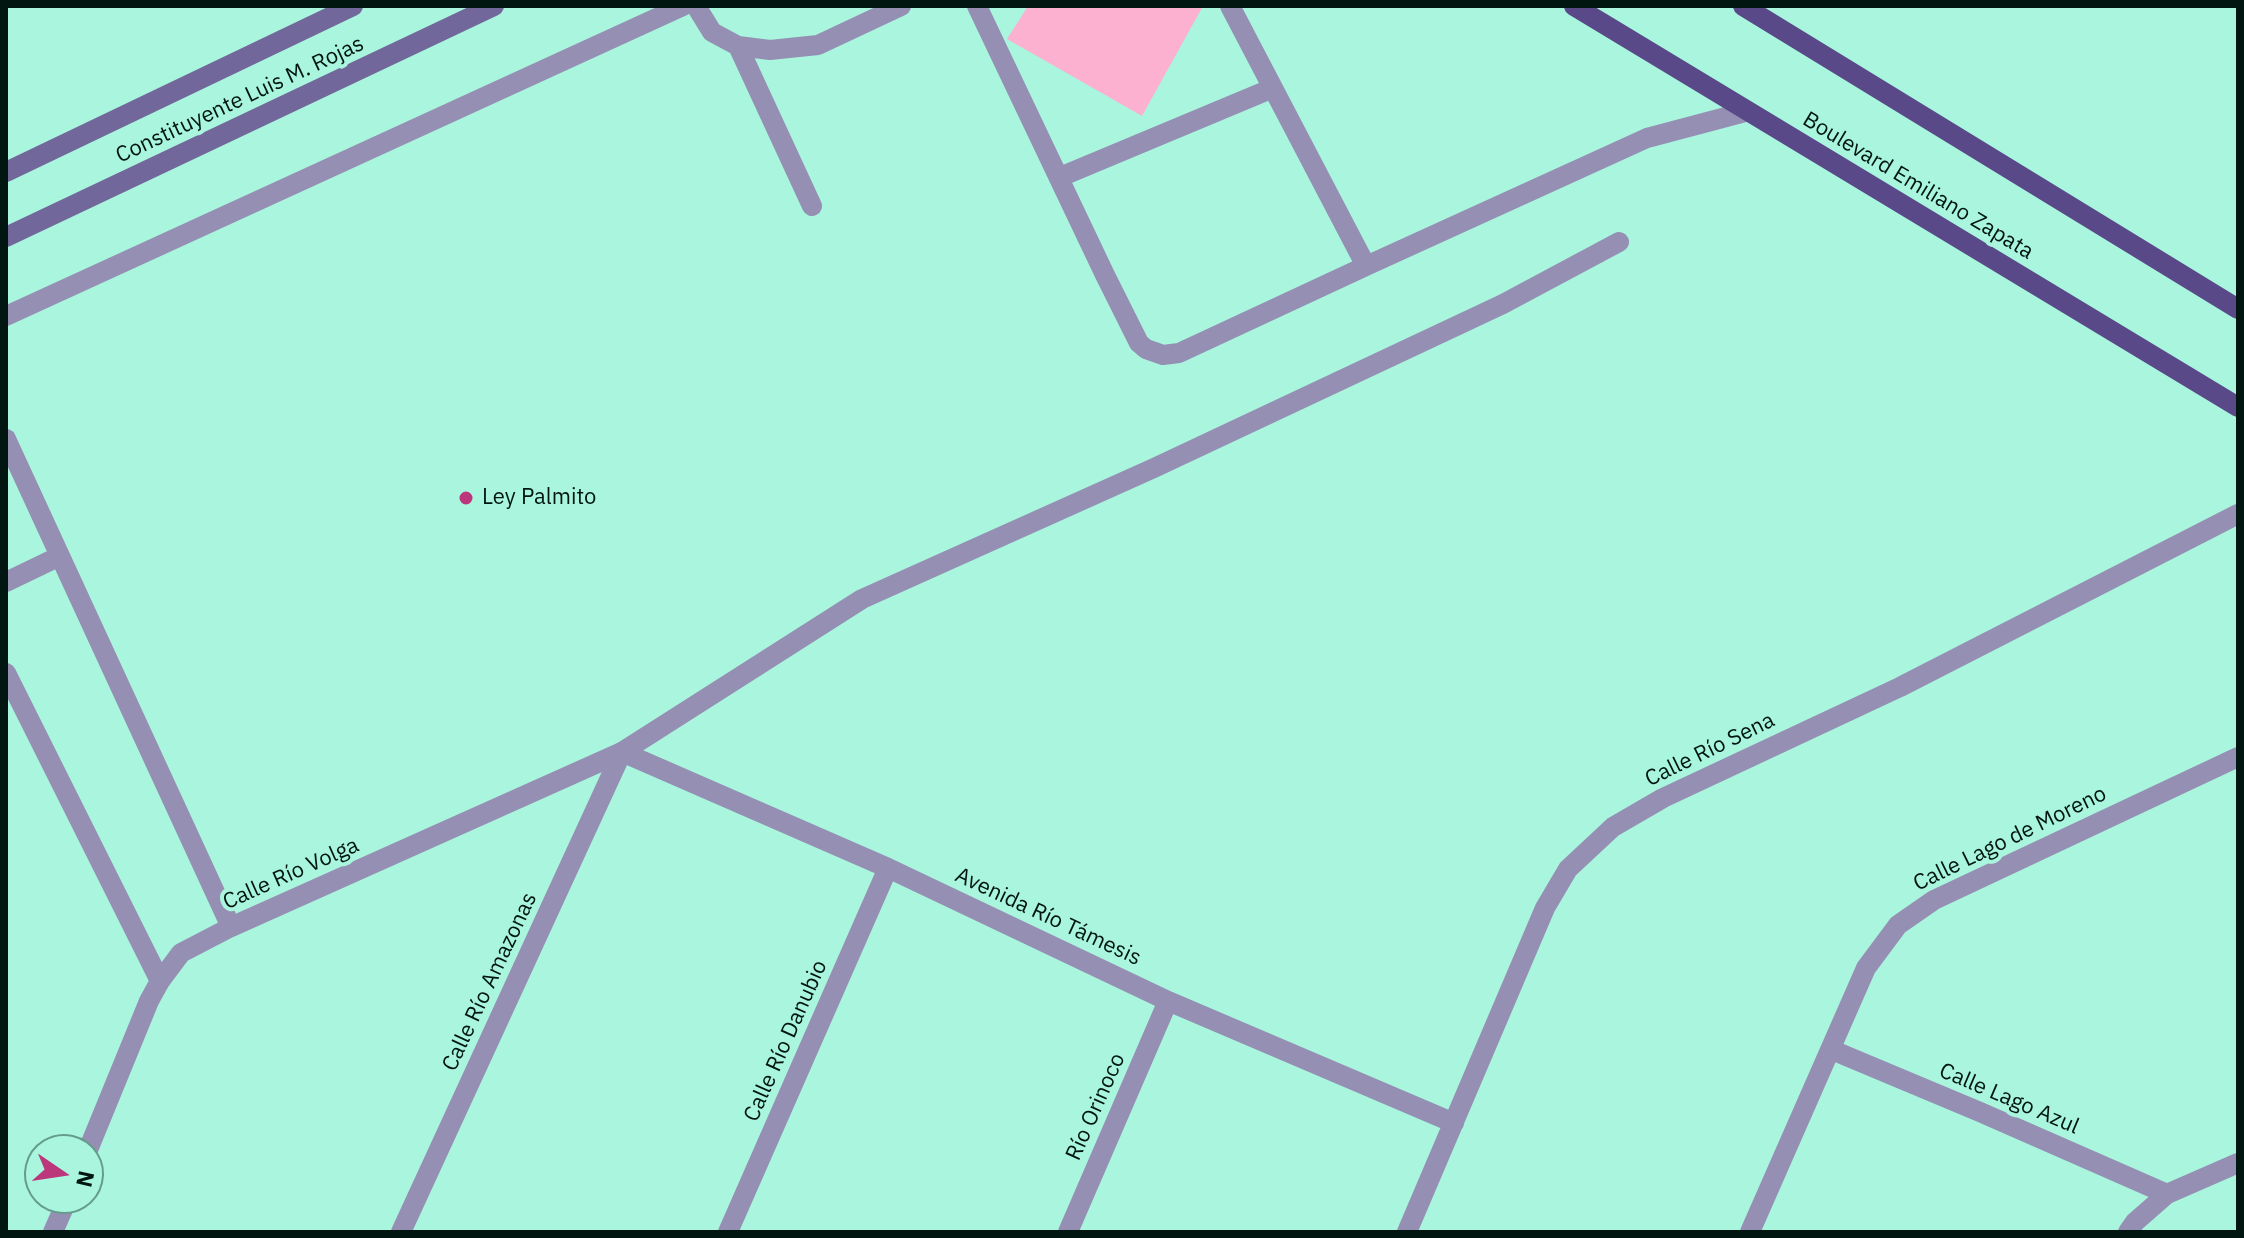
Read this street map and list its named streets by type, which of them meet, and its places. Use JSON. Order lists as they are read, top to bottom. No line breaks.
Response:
{"streets":{"main road":["Boulevard Emiliano Zapata"],"street":["Constituyente Luis M. Rojas","Calle Río Sena","Calle Lago de Moreno","Calle Río Volga","Avenida Río Támesis","Calle Río Amazonas","Calle Río Danubio","Calle Lago Azul","Río Orinoco"]},"crossings":[["Calle Río Sena","Avenida Río Támesis"],["Calle Lago de Moreno","Calle Lago Azul"],["Calle Río Volga","Avenida Río Támesis"],["Calle Río Volga","Calle Río Amazonas"],["Avenida Río Támesis","Calle Río Amazonas"],["Avenida Río Támesis","Calle Río Danubio"],["Avenida Río Támesis","Río Orinoco"]],"places":["Ley Palmito"],"north":"right"}
